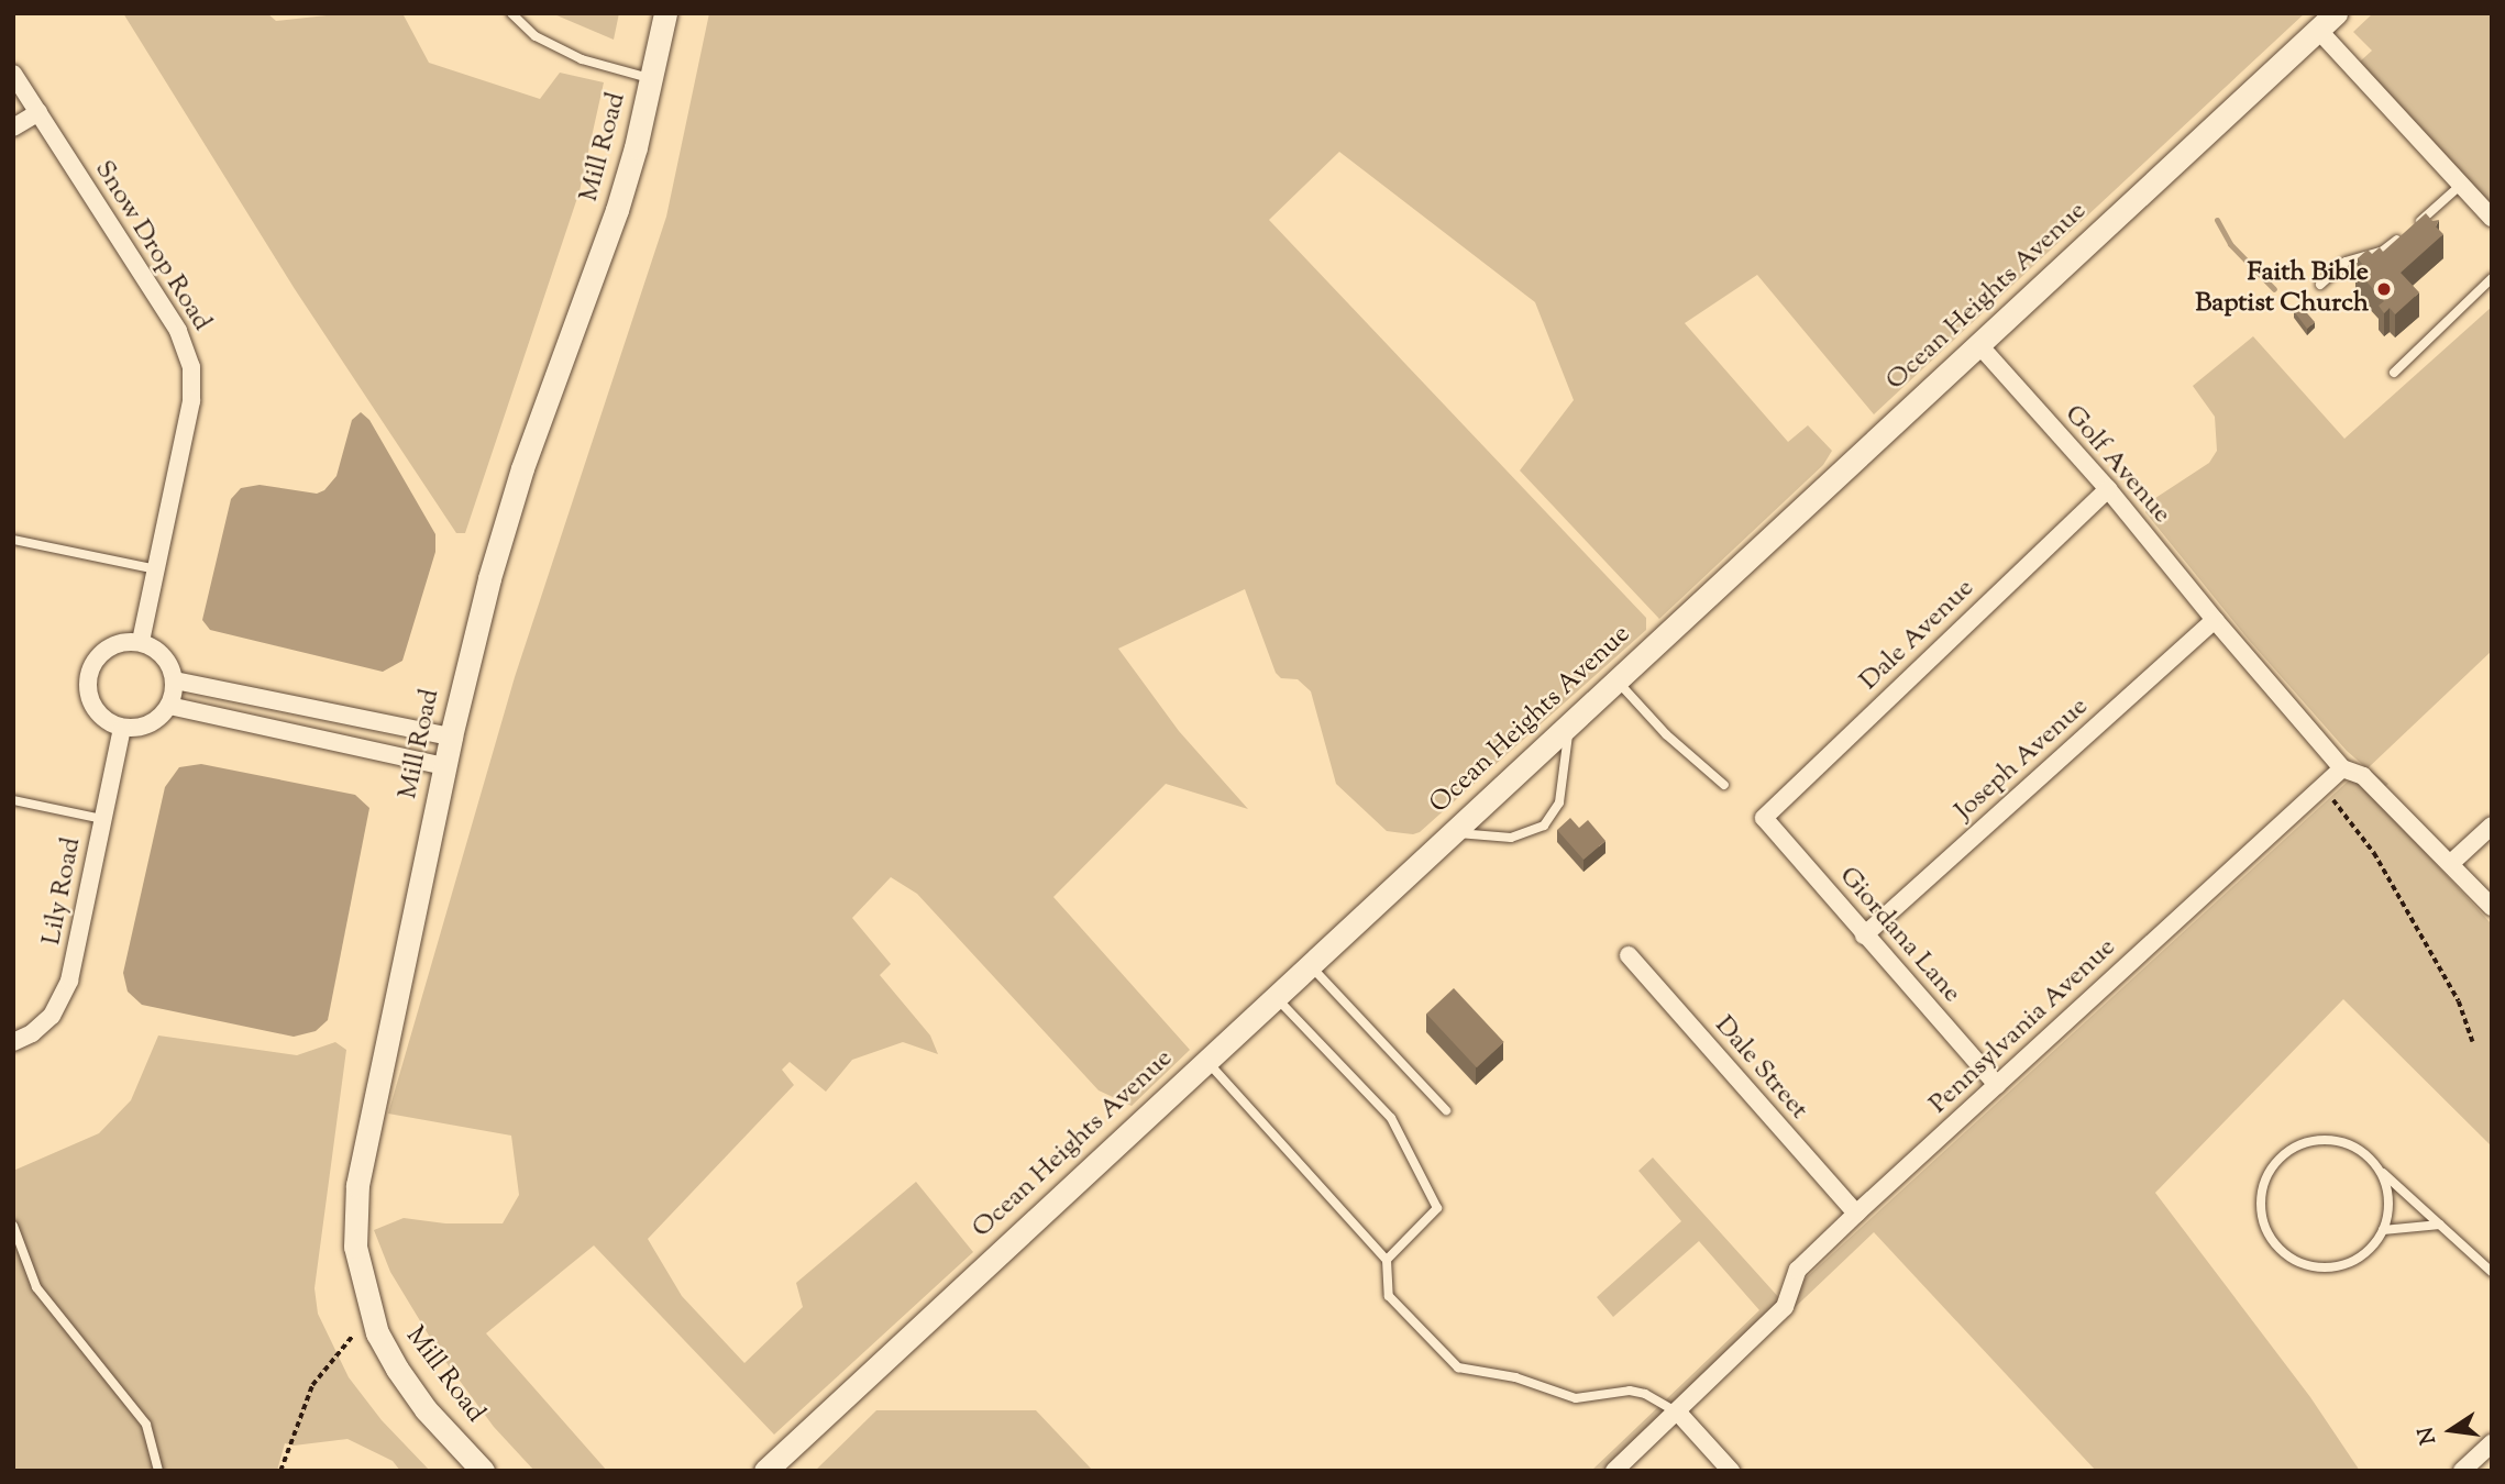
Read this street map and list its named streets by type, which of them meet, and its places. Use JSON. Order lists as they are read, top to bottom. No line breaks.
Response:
{"streets":{"main road":["Mill Road","Ocean Heights Avenue"],"street":["Snow Drop Road","Golf Avenue","Dale Avenue","Joseph Avenue","Lily Road","Giordana Lane","Pennsylvania Avenue","Dale Street"]},"crossings":[["Snow Drop Road","Lily Road"],["Ocean Heights Avenue","Golf Avenue"],["Golf Avenue","Dale Avenue"],["Golf Avenue","Joseph Avenue"],["Dale Avenue","Giordana Lane"],["Joseph Avenue","Giordana Lane"],["Giordana Lane","Pennsylvania Avenue"],["Pennsylvania Avenue","Dale Street"]],"places":["Faith Bible Baptist Church"],"north":"left"}
